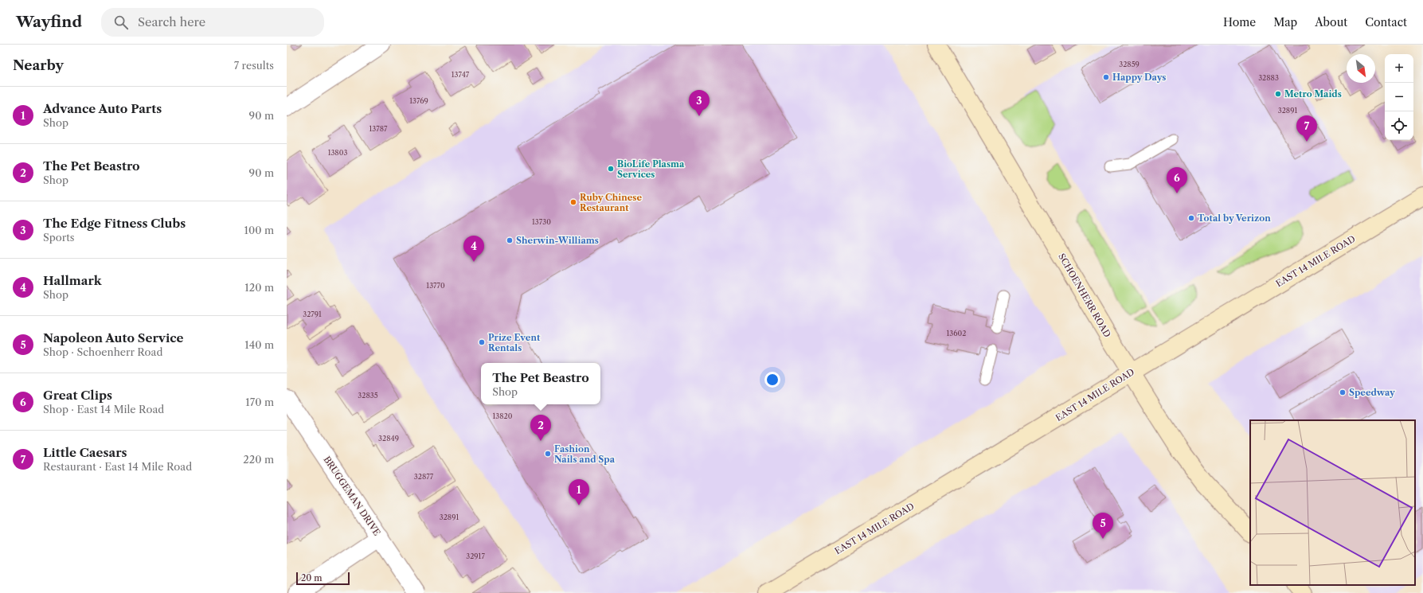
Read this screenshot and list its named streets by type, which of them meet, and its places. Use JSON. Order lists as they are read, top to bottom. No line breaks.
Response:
{"streets":{"main road":["EAST 14 MILE ROAD","SCHOENHERR ROAD"],"street":["BRUGGEMAN DRIVE"]},"crossings":[["EAST 14 MILE ROAD","SCHOENHERR ROAD"]],"places":["Happy Days","Metro Maids","BioLife Plasma Services","Ruby Chinese Restaurant","Total by Verizon","Sherwin-Williams","Prize Event Rentals","Speedway","Fashion Nails and Spa"],"house_numbers":["32859","13747","32883","13769","32891","13787","13803","13730","13770","32791","13602","32835","13820","32849","32877","32891","32917"],"scale_bar":"20 m","north":"bottom right","page":{"header":"Wayfind","search":"Search here","nav":["Home","Map","About","Contact"],"heading":["Nearby","7 results"],"map_buttons":["+","−"],"list":[{"mark":"1","name":"Advance Auto Parts","note":"Shop","value":"90 m"},{"mark":"2","name":"The Pet Beastro","note":"Shop","value":"90 m"},{"mark":"3","name":"The Edge Fitness Clubs","note":"Sports","value":"100 m"},{"mark":"4","name":"Hallmark","note":"Shop","value":"120 m"},{"mark":"5","name":"Napoleon Auto Service","note":"Shop · Schoenherr Road","value":"140 m"},{"mark":"6","name":"Great Clips","note":"Shop · East 14 Mile Road","value":"170 m"},{"mark":"7","name":"Little Caesars","note":"Restaurant · East 14 Mile Road","value":"220 m"}],"pins":["3","7","6","4","2","1","5"],"popup":["The Pet Beastro","Shop"],"scale":"20 m"}}
